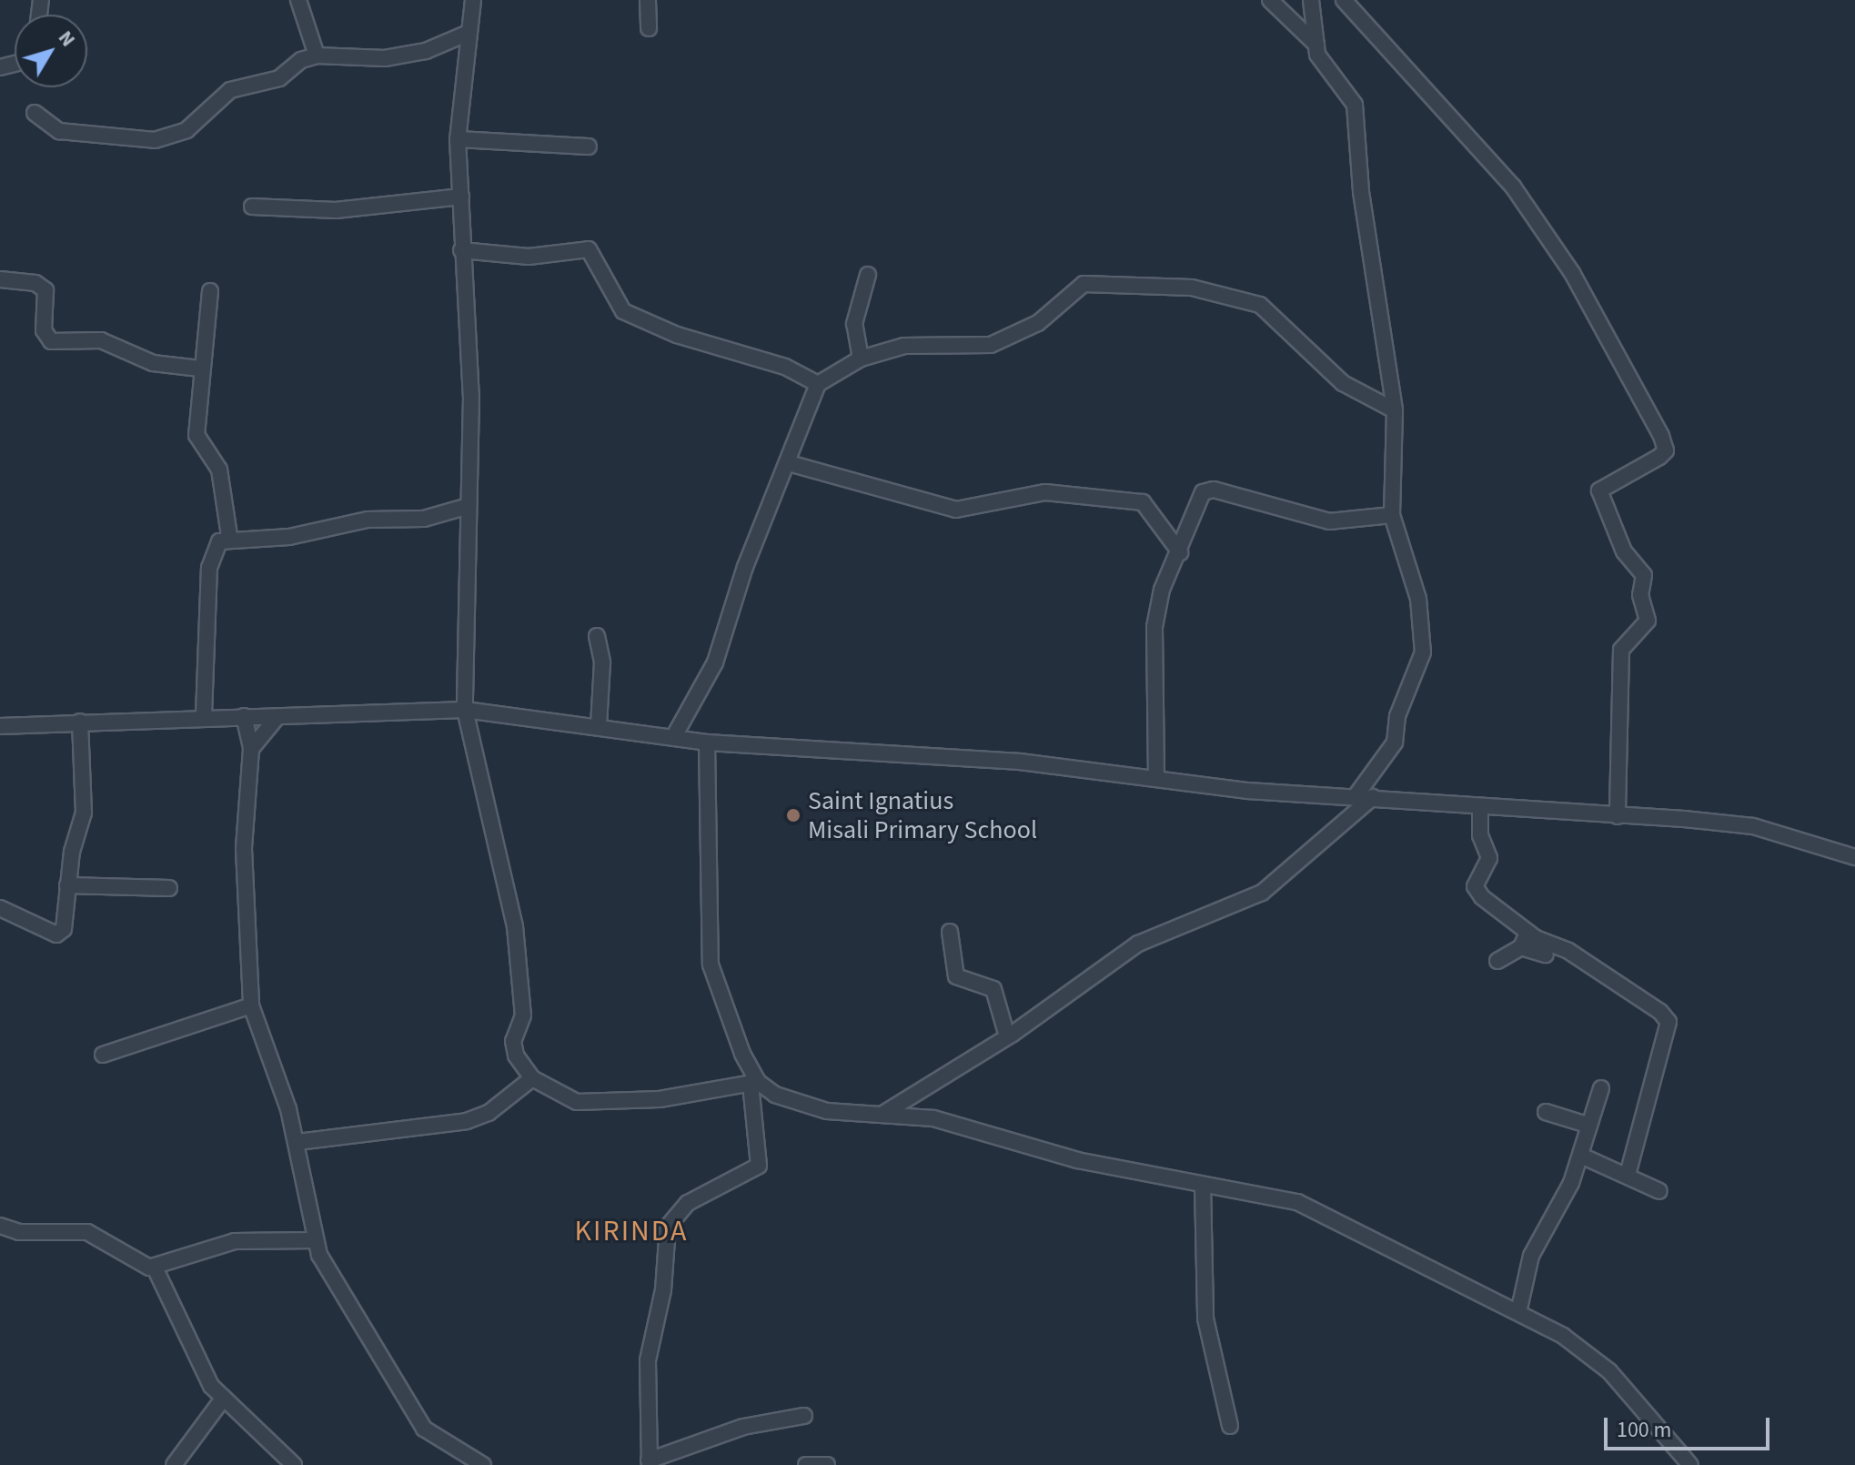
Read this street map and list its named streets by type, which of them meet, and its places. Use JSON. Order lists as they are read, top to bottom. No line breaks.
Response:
{"districts":["KIRINDA"],"places":["Saint Ignatius Misali Primary School"],"scale_bar":"100 m","north":"top right"}
